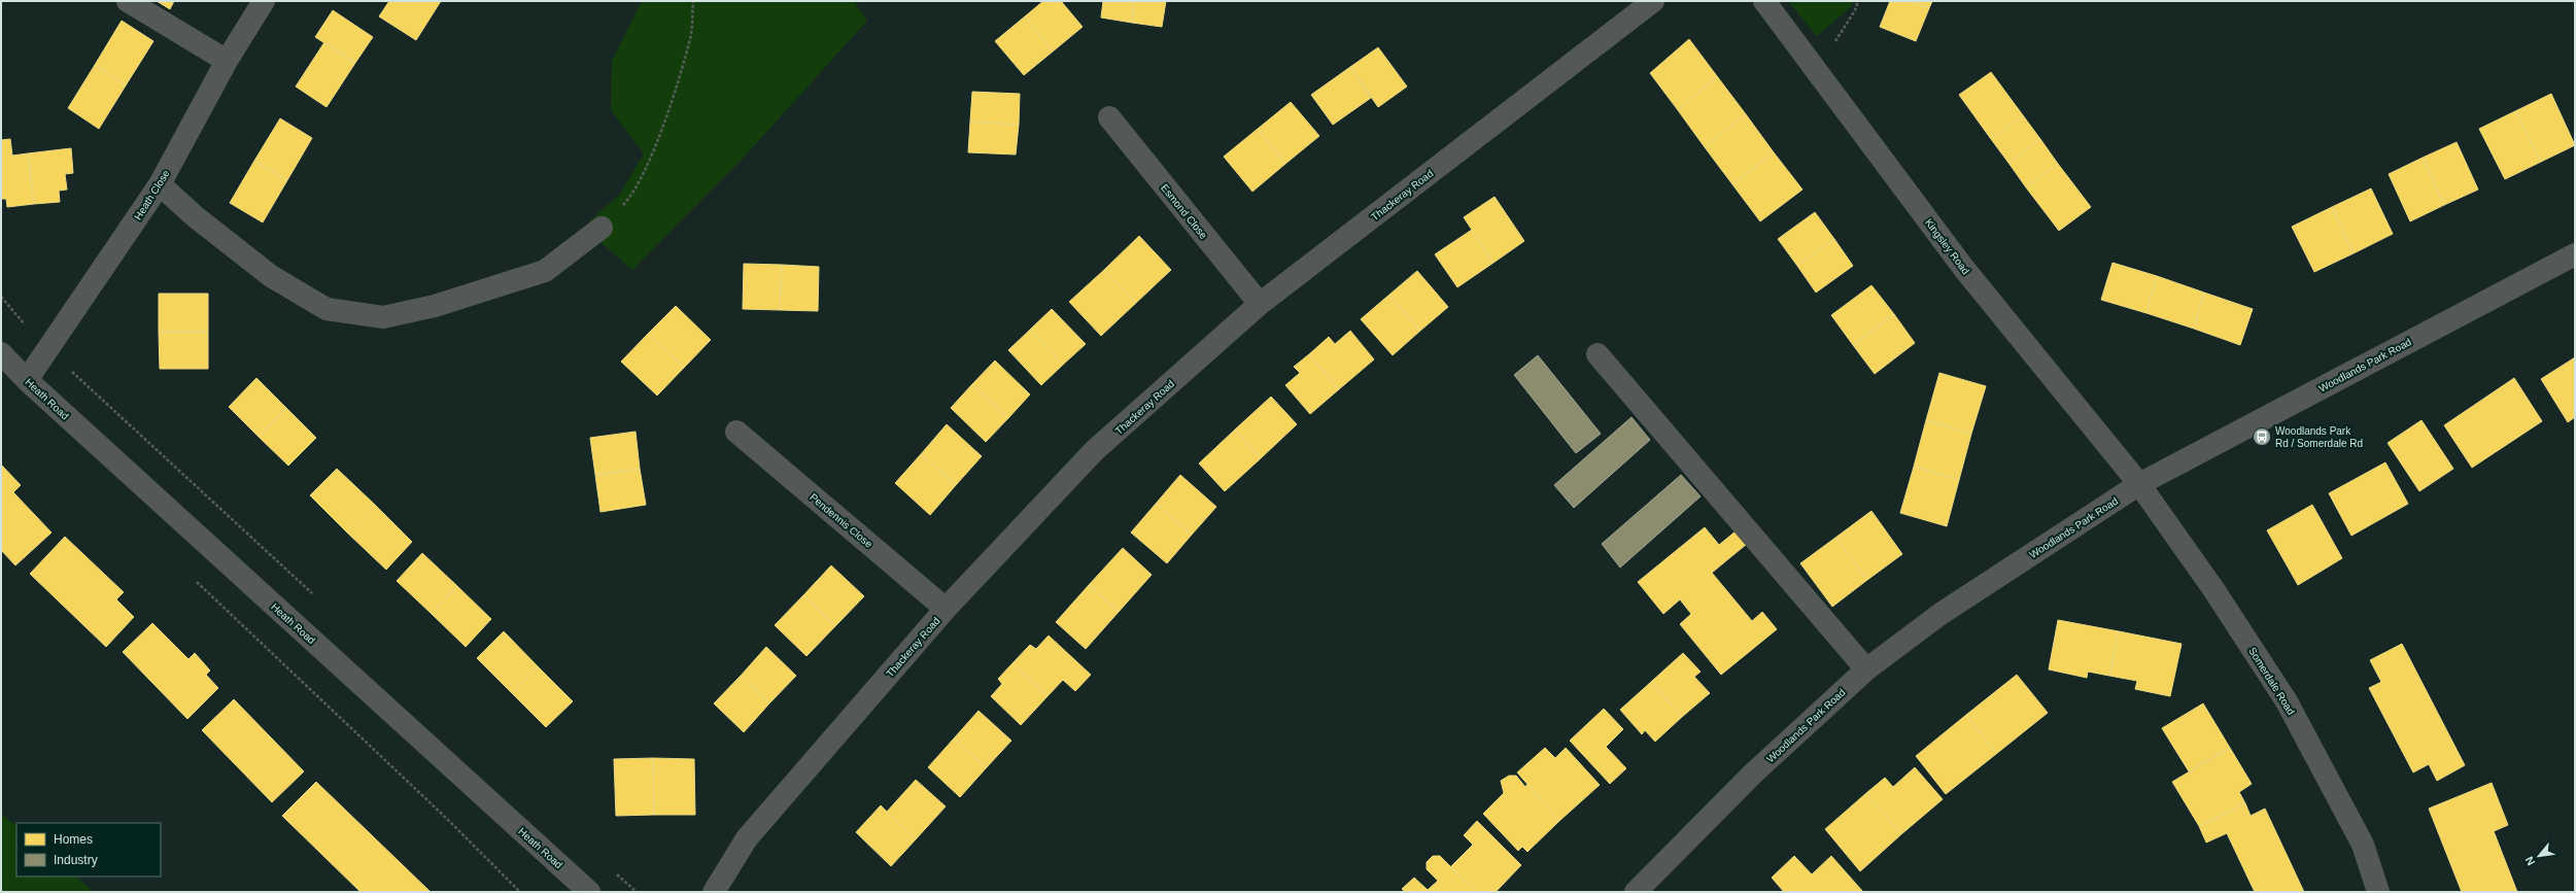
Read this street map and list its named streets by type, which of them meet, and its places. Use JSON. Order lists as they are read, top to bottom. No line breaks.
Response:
{"streets":{"street":["Heath Close","Thackeray Road","Esmond Close","Kingsley Road","Woodlands Park Road","Heath Road","Pendennis Close","Somerdale Road"]},"crossings":[["Heath Close","Heath Road"],["Thackeray Road","Esmond Close"],["Thackeray Road","Pendennis Close"],["Kingsley Road","Woodlands Park Road"],["Kingsley Road","Somerdale Road"],["Woodlands Park Road","Somerdale Road"]],"places":{"bus stop":["Woodlands Park Rd / Somerdale Rd"]},"legend":["Homes","Industry"],"north":"bottom left"}
